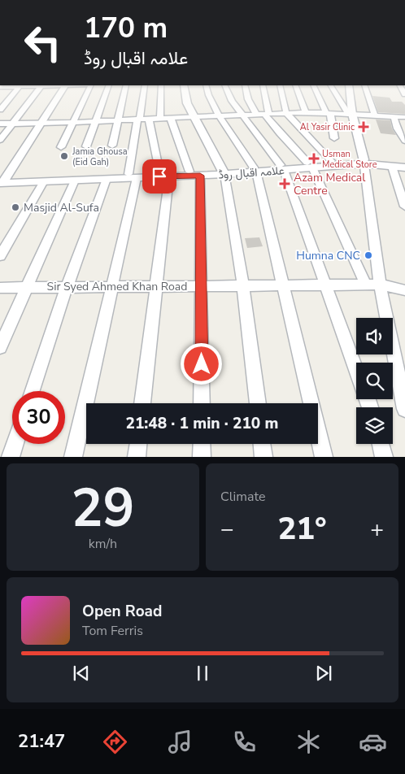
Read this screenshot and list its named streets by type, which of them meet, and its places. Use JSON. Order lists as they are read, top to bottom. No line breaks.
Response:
{"streets":{"street":["علامہ اقبال روڈ","Sir Syed Ahmed Khan Road"]},"places":{"health":["Al Yasir Clinic","Usman Medical Store","Azam Medical Centre"],"other":["Jamia Ghousa (Eid Gah)","Masjid Al-Sufa","Humna CNC"]},"page":{"turn":["170 m","علامہ اقبال روڈ"],"limit":"30","trip":"21:48 · 1 min · 210 m","tile":[["29","km/h"],"Climate"],"heat":["−","21°","+"],"song":["Open Road","Tom Ferris"],"tabs":"21:47"}}
